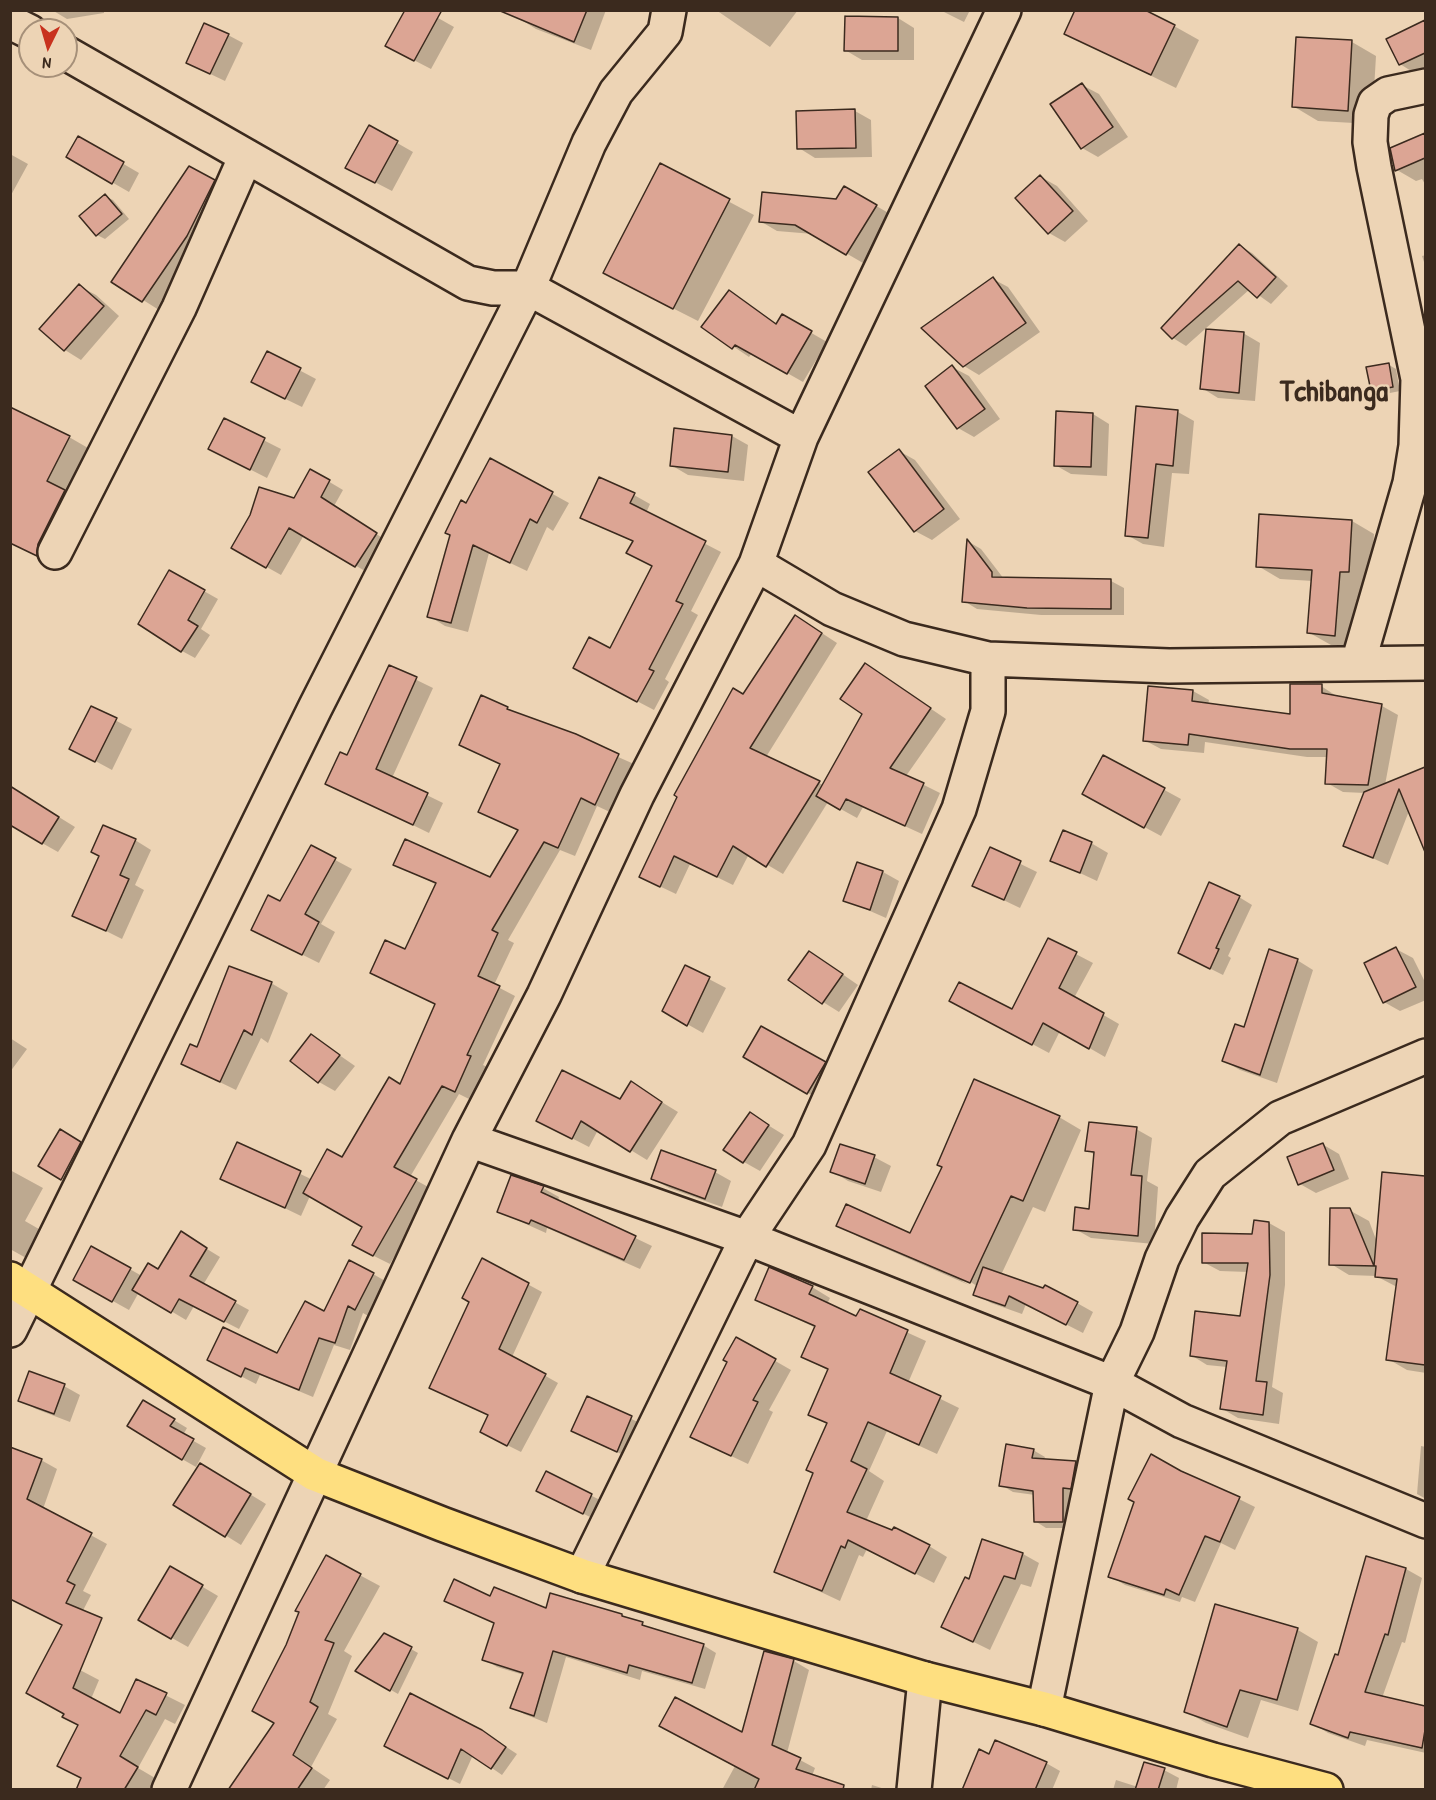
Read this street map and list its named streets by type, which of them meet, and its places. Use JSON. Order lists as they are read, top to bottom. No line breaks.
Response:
{"districts":["Tchibanga"],"north":"bottom"}
